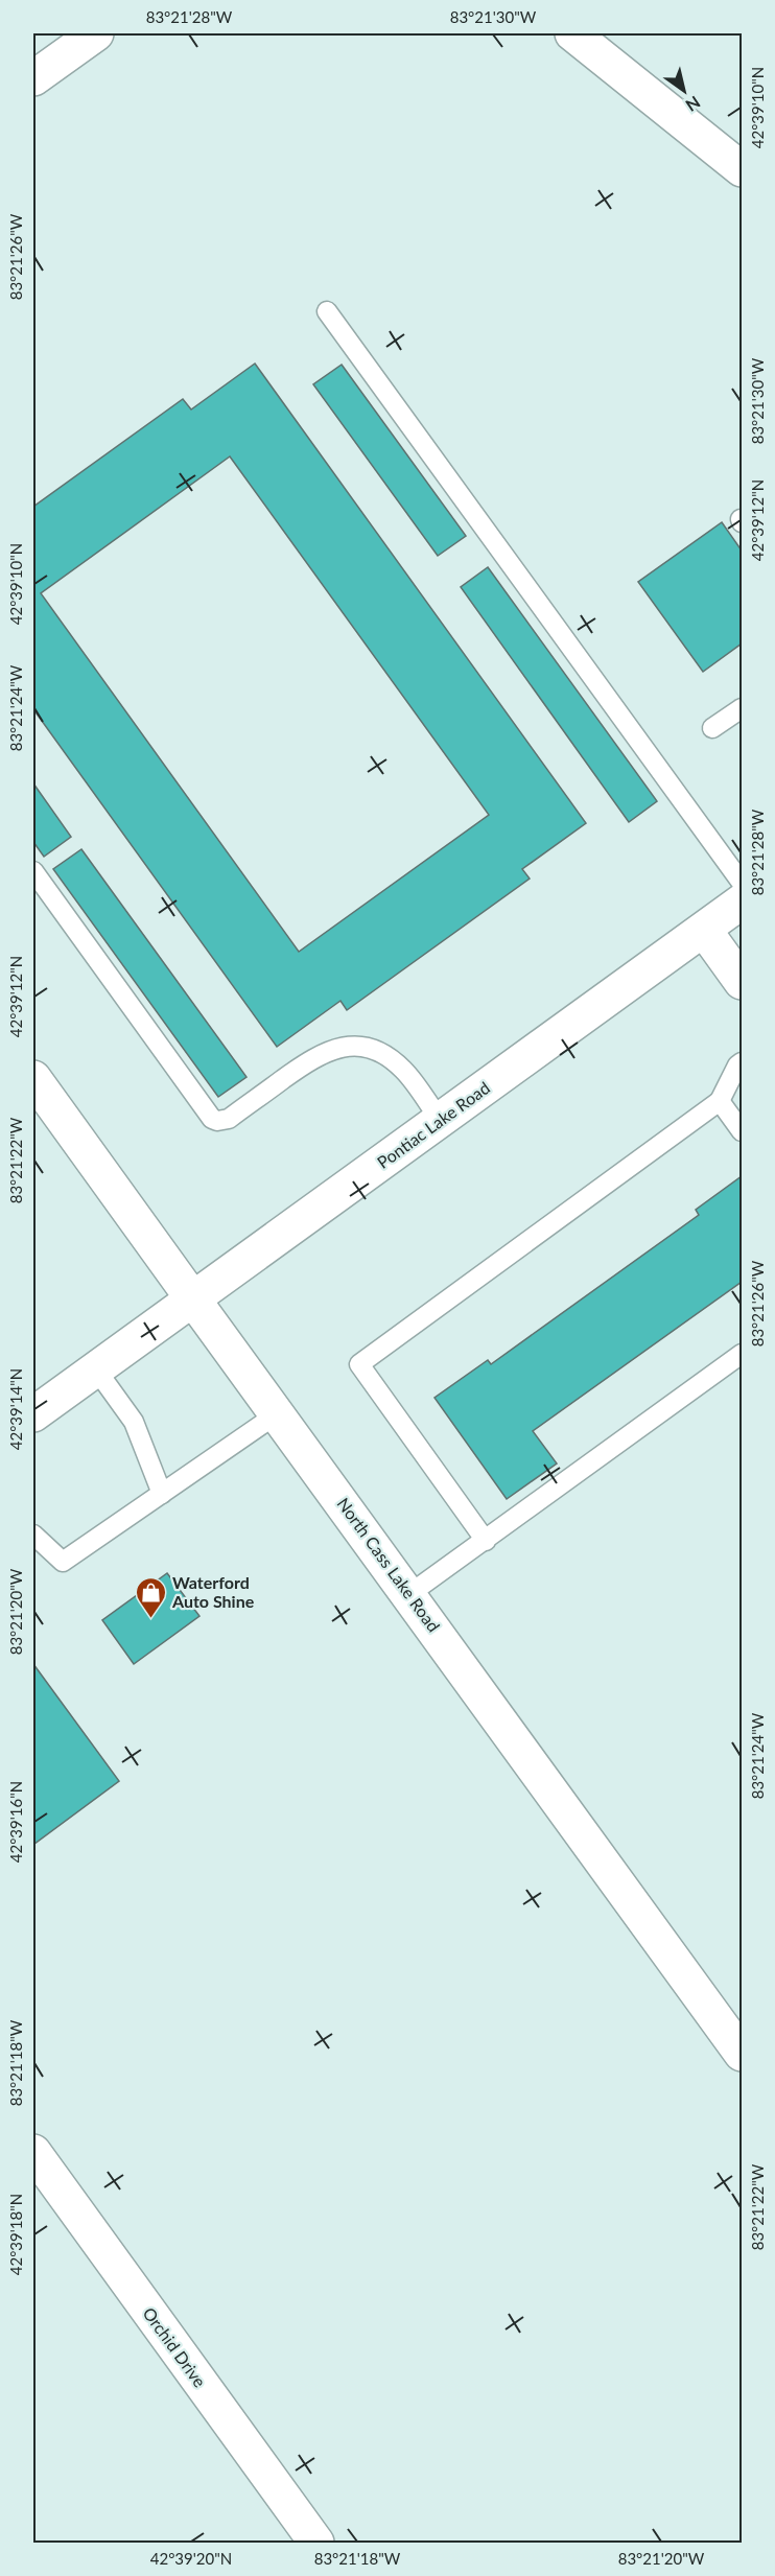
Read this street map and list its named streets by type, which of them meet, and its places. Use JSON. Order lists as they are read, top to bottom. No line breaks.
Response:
{"streets":{"street":["Pontiac Lake Road","North Cass Lake Road","Orchid Drive"]},"crossings":[["Pontiac Lake Road","North Cass Lake Road"]],"places":{"shop":["Waterford Auto Shine"]},"north":"bottom right","coordinates":["83°21'28\"W","83°21'30\"W","42°39'10\"N","83°21'26\"W","42°39'12\"N","83°21'24\"W","83°21'22\"W","42°39'14\"N","83°21'20\"W","42°39'16\"N","83°21'18\"W","42°39'18\"N","42°39'20\"N"]}
